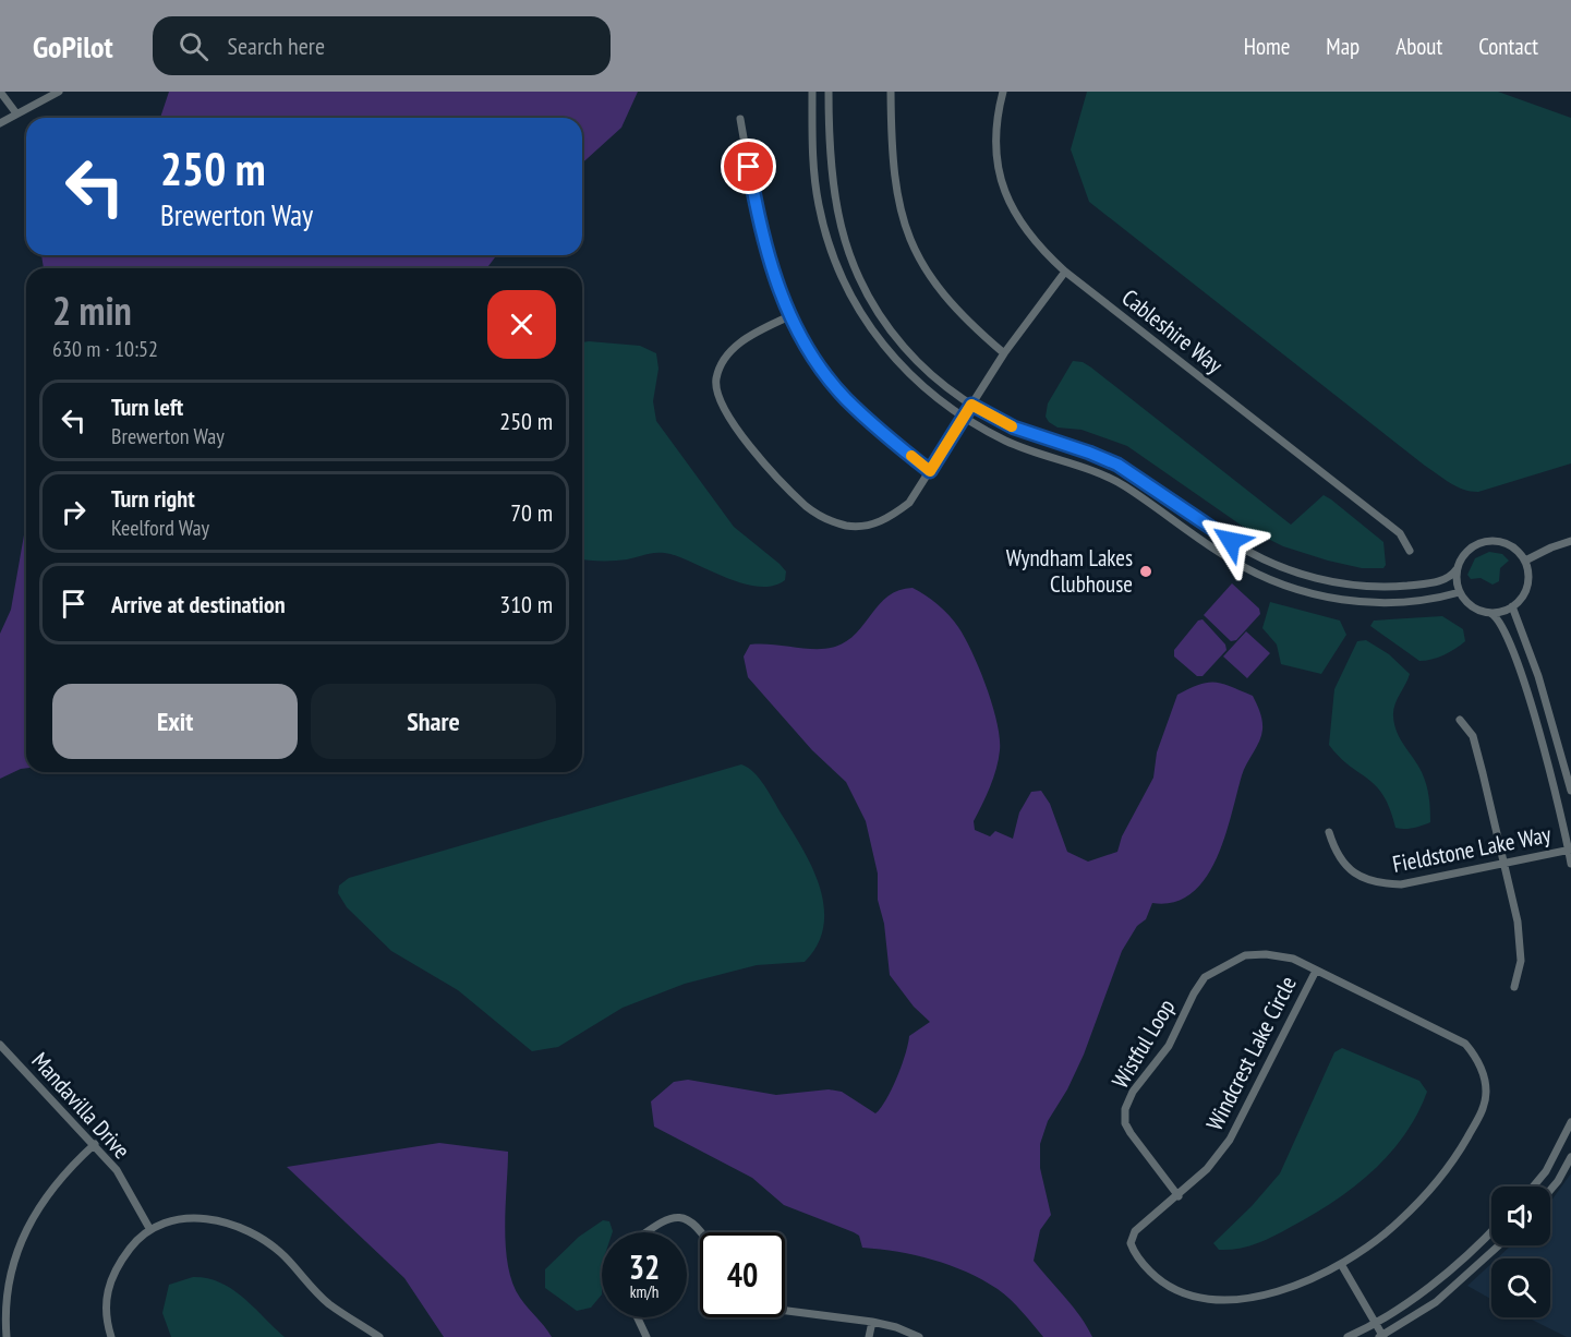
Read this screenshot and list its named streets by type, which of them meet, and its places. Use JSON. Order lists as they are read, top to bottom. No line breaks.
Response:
{"streets":{"street":["Cableshire Way","Fieldstone Lake Way","Wistful Loop","Windcrest Lake Circle","Mandavilla Drive"]},"crossings":[["Wistful Loop","Windcrest Lake Circle"]],"places":["Wyndham Lakes Clubhouse"],"page":{"header":"GoPilot","search":"Search here","nav":["Home","Map","About","Contact"],"turn":["250 m","Brewerton Way"],"heading":["2 min","630 m · 10:52"],"list":[{"name":"Turn left","note":"Brewerton Way","value":"250 m"},{"name":"Turn right","note":"Keelford Way","value":"70 m"},{"name":"Arrive at destination","value":"310 m"}],"buttons":["Exit","Share"],"speed":"32 km/h","limit":"40"}}
